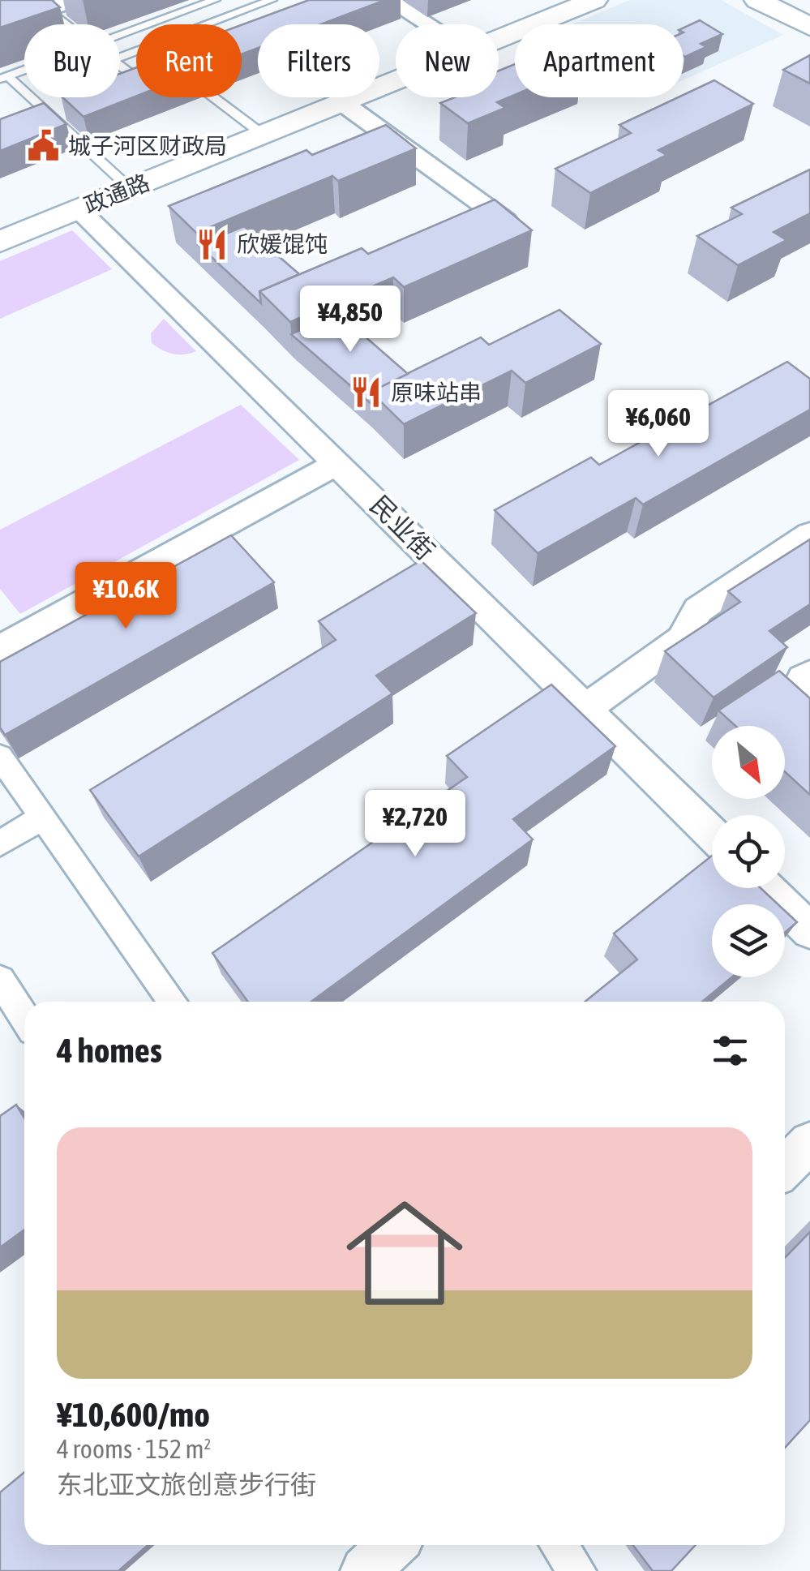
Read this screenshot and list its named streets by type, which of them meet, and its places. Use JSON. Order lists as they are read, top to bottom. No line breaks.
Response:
{"streets":{"main road":["政通路"],"street":["民业街"]},"crossings":[["政通路","民业街"]],"places":{"public building":["城子河区财政局"],"restaurant":["欣媛馄饨","原味站串"]},"north":"bottom right","page":{"chip":["Buy","Rent","Filters","New","Apartment"],"price":["¥4,850","¥6,060","¥10.6K","¥2,720"],"heading":"4 homes","list":[{"name":"¥10,600/mo","note":"4 rooms · 152 m² · 东北亚文旅创意步行街"}]}}
